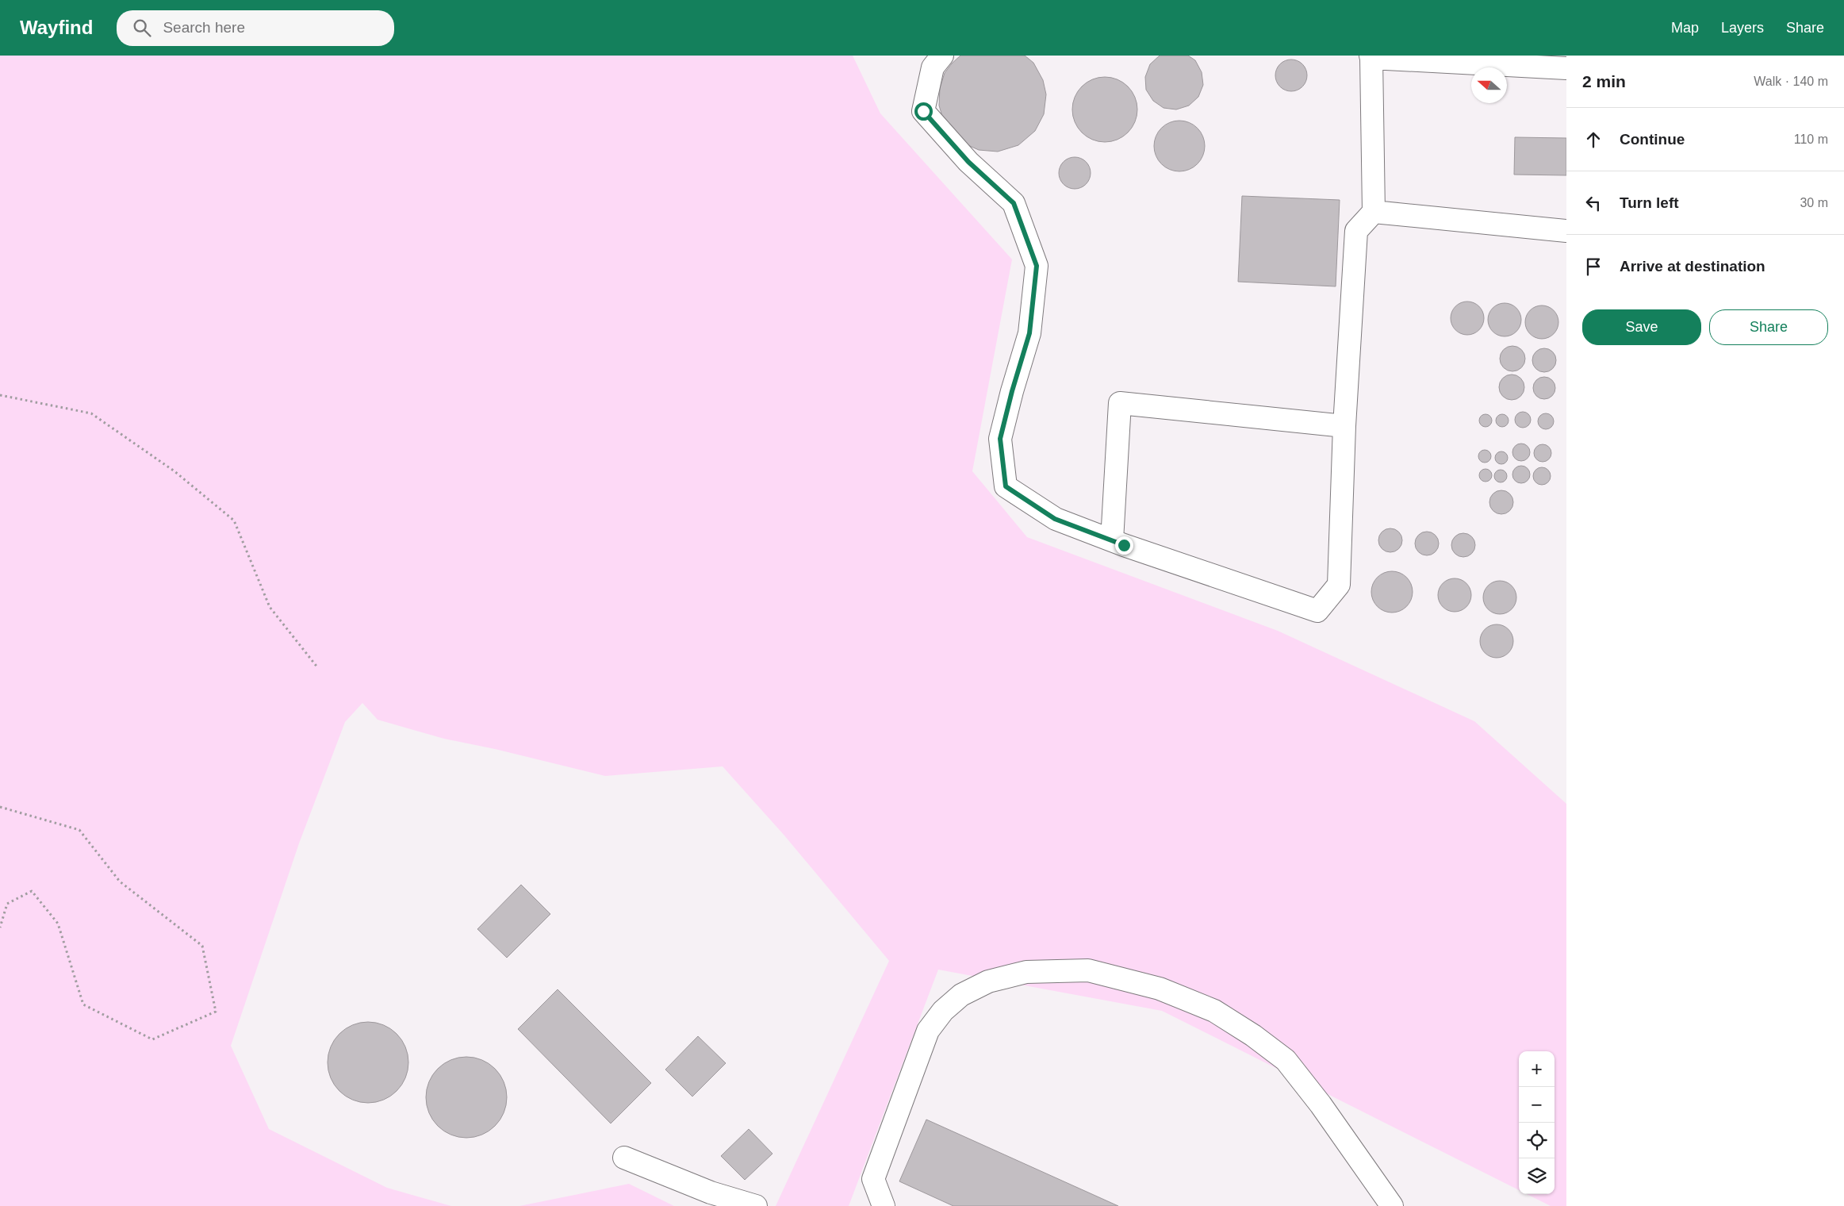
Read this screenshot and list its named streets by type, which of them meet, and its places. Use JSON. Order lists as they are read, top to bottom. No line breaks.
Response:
{"north":"left","page":{"header":"Wayfind","search":"Search here","nav":["Map","Layers","Share"],"heading":["2 min","Walk · 140 m"],"list":[["Continue","110 m"],["Turn left","30 m"],"Arrive at destination"],"buttons":["Save","Share"],"map_buttons":["+","−"]}}
